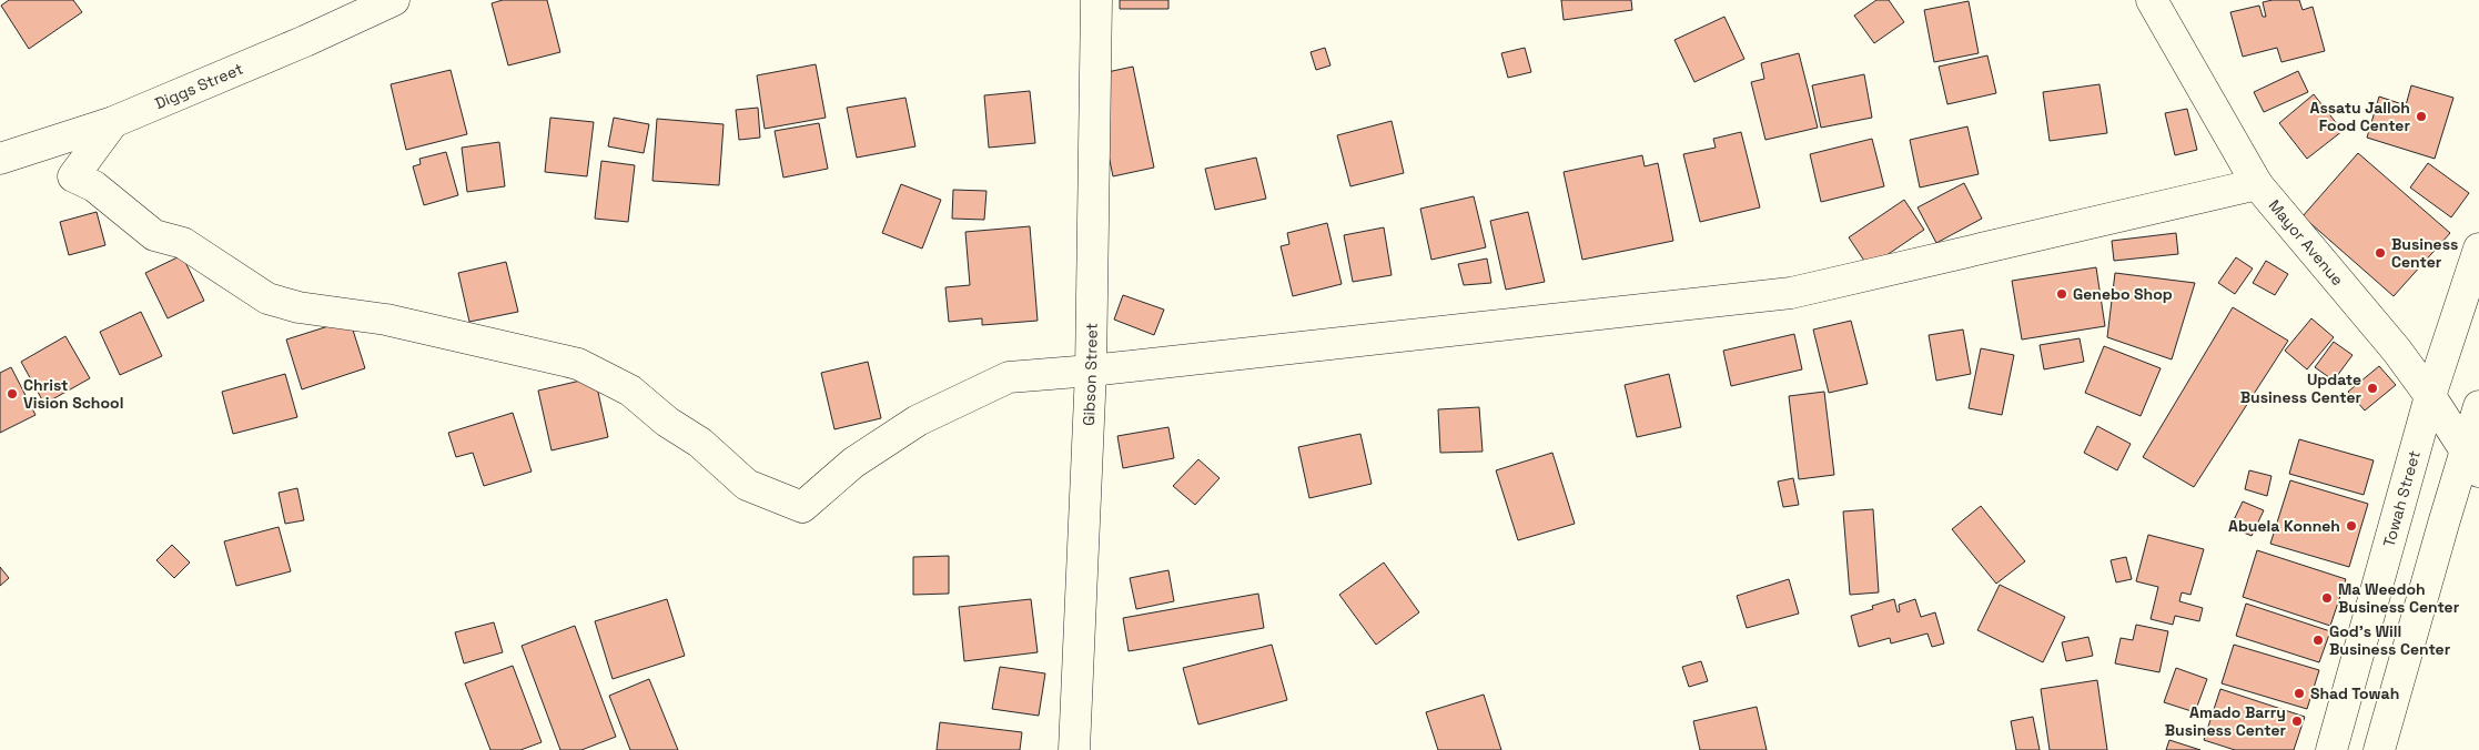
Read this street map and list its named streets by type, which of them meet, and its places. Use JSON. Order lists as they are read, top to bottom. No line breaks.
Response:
{"streets":{"street":["Diggs Street","Mayor Avenue","Gibson Street","Towah Street"]},"crossings":[["Mayor Avenue","Towah Street"]],"places":["Assatu Jalloh Food Center","Business Center","Genebo Shop","Update Business Center","Christ Vision School","Abuela Konneh","Ma Weedoh Business Center","God's Will Business Center","Shad Towah","Amado Barry Business Center"]}
